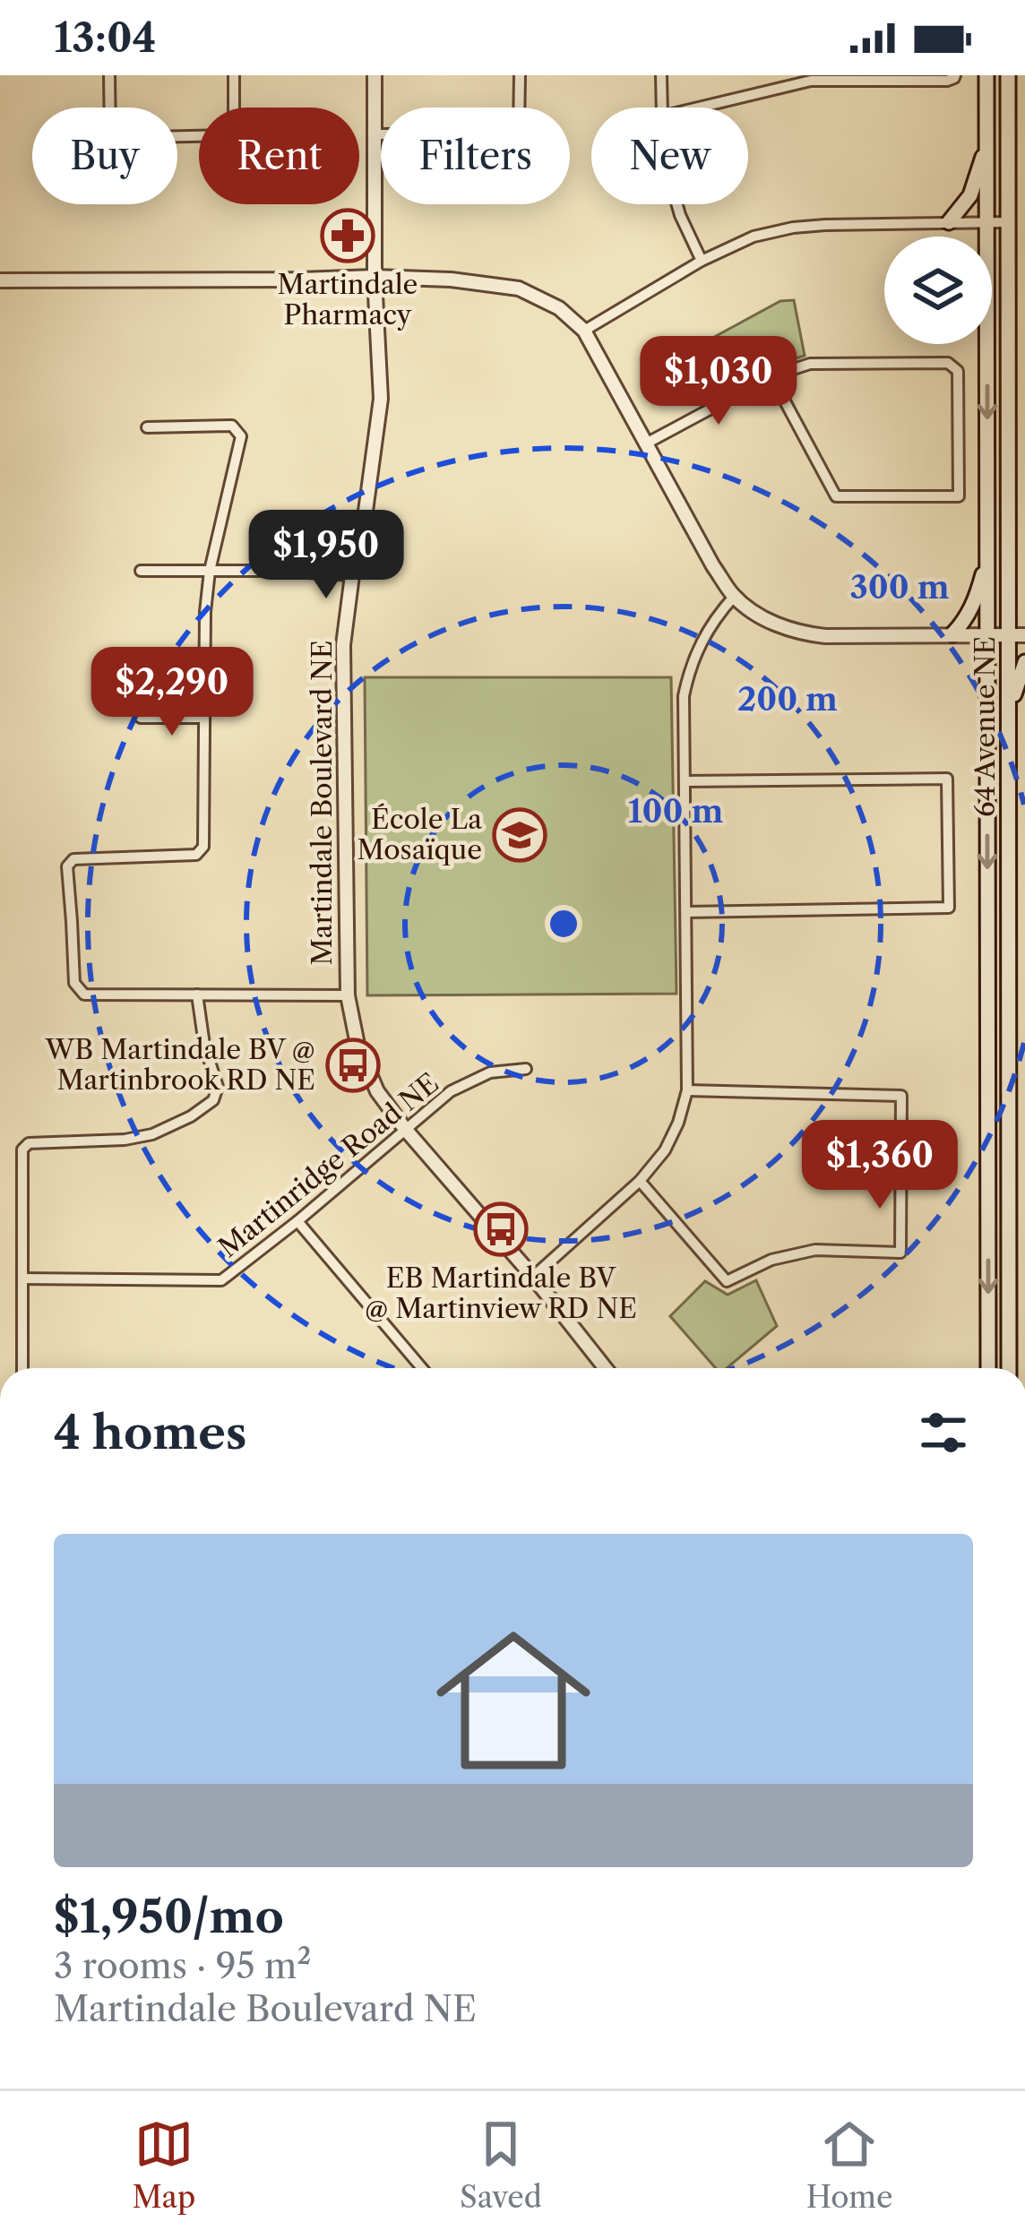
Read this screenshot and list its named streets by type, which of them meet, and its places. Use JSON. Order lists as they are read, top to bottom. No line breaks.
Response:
{"streets":{"main road":["64 Avenue NE"],"street":["Martindale Boulevard NE","Martinridge Road NE"]},"crossings":[["Martindale Boulevard NE","Martinridge Road NE"]],"places":{"pharmacy":["Martindale Pharmacy"],"school or university":["École La Mosaïque"],"bus stop":["WB Martindale BV @ Martinbrook RD NE","EB Martindale BV @ Martinview RD NE"]},"page":{"status":"13:04","chip":["Buy","Rent","Filters","New"],"price":["$1,030","$1,950","$2,290","$1,360"],"heading":"4 homes","list":[{"name":"$1,950/mo","note":"3 rooms · 95 m² · Martindale Boulevard NE"}],"tabs":["Map","Saved","Home"]},"rings":["300 m","200 m","100 m"]}
